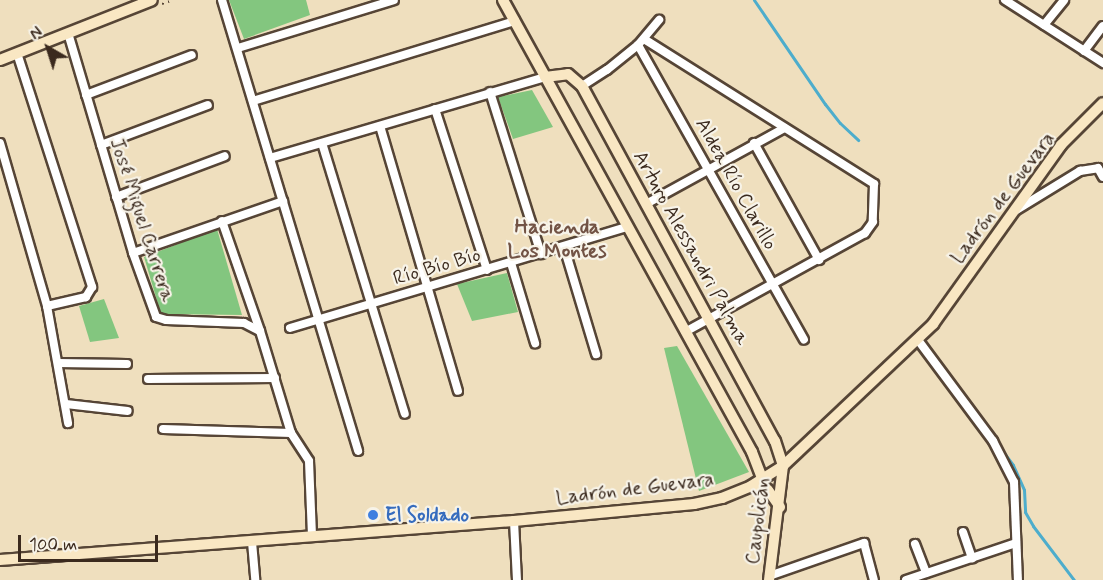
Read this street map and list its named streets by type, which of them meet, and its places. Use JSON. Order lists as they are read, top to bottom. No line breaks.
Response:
{"streets":{"street":["Aldea Río Clarillo","Ladrón de Guevara","José Miguel Carrera","Arturo Alessandri Palma","Río Bío Bío","Caupolicán"]},"crossings":[["Ladrón de Guevara","Arturo Alessandri Palma"],["Ladrón de Guevara","Caupolicán"],["Arturo Alessandri Palma","Caupolicán"]],"districts":["Hacienda Los Montes"],"places":["El Soldado"],"scale_bar":"100 m","north":"top left"}
